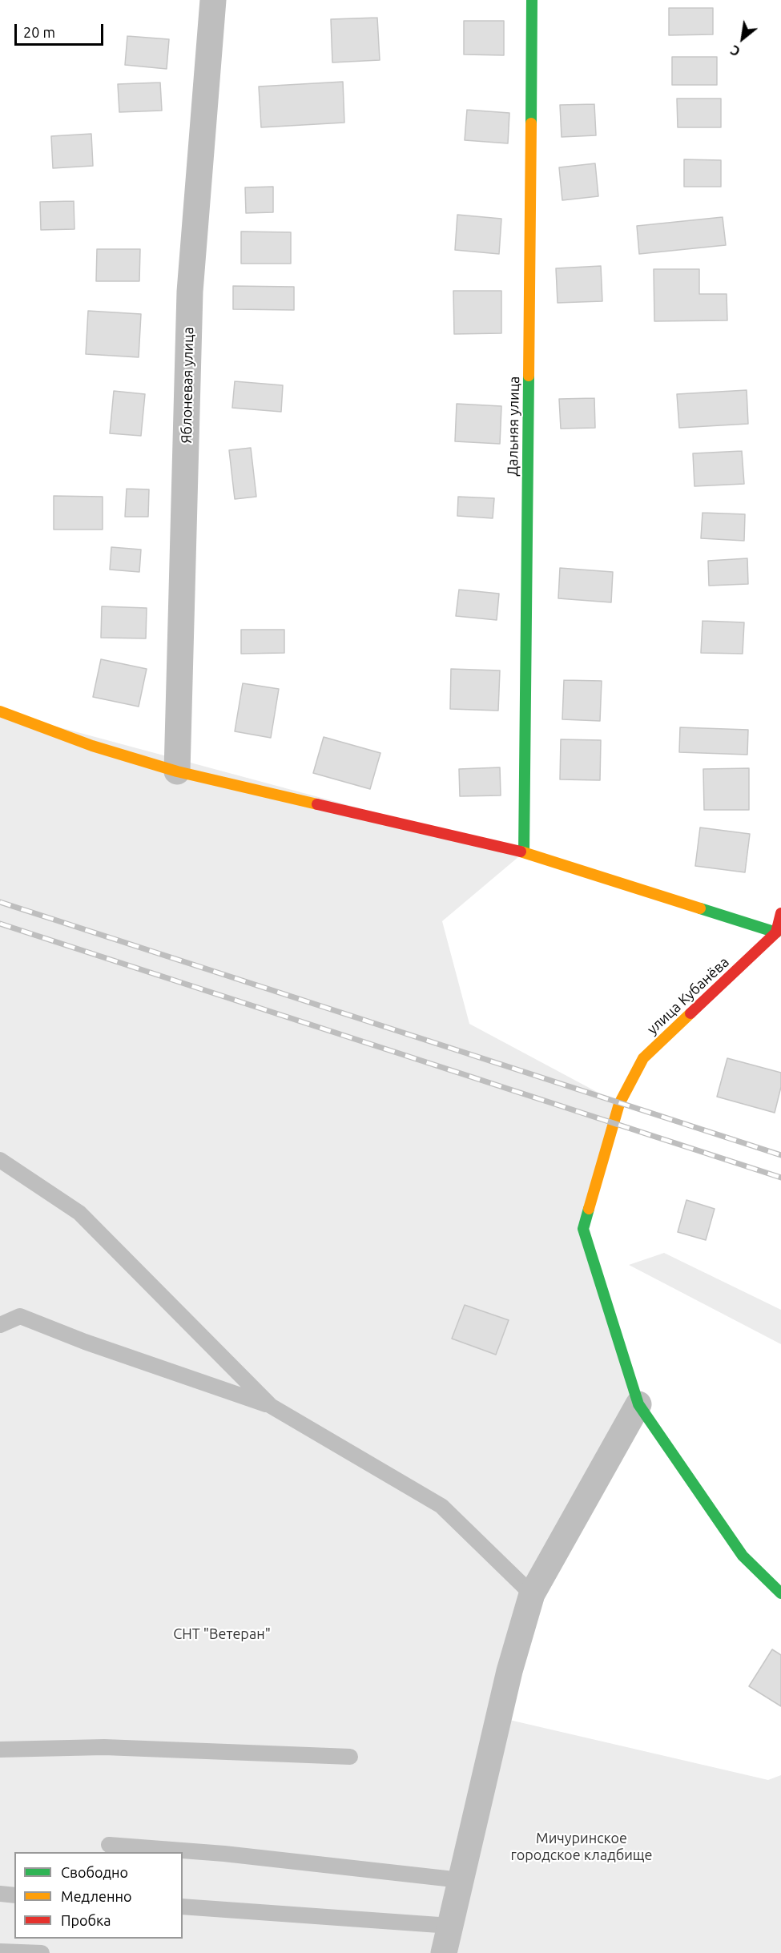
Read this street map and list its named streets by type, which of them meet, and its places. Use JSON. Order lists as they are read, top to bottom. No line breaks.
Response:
{"streets":{"street":["Яблоневая улица","Дальняя улица","улица Кубанёва"]},"parks":["СНТ \"Ветеран\"","Мичуринское городское кладбище"],"legend":["Свободно","Медленно","Пробка"],"scale_bar":"20 m","north":"bottom left"}
